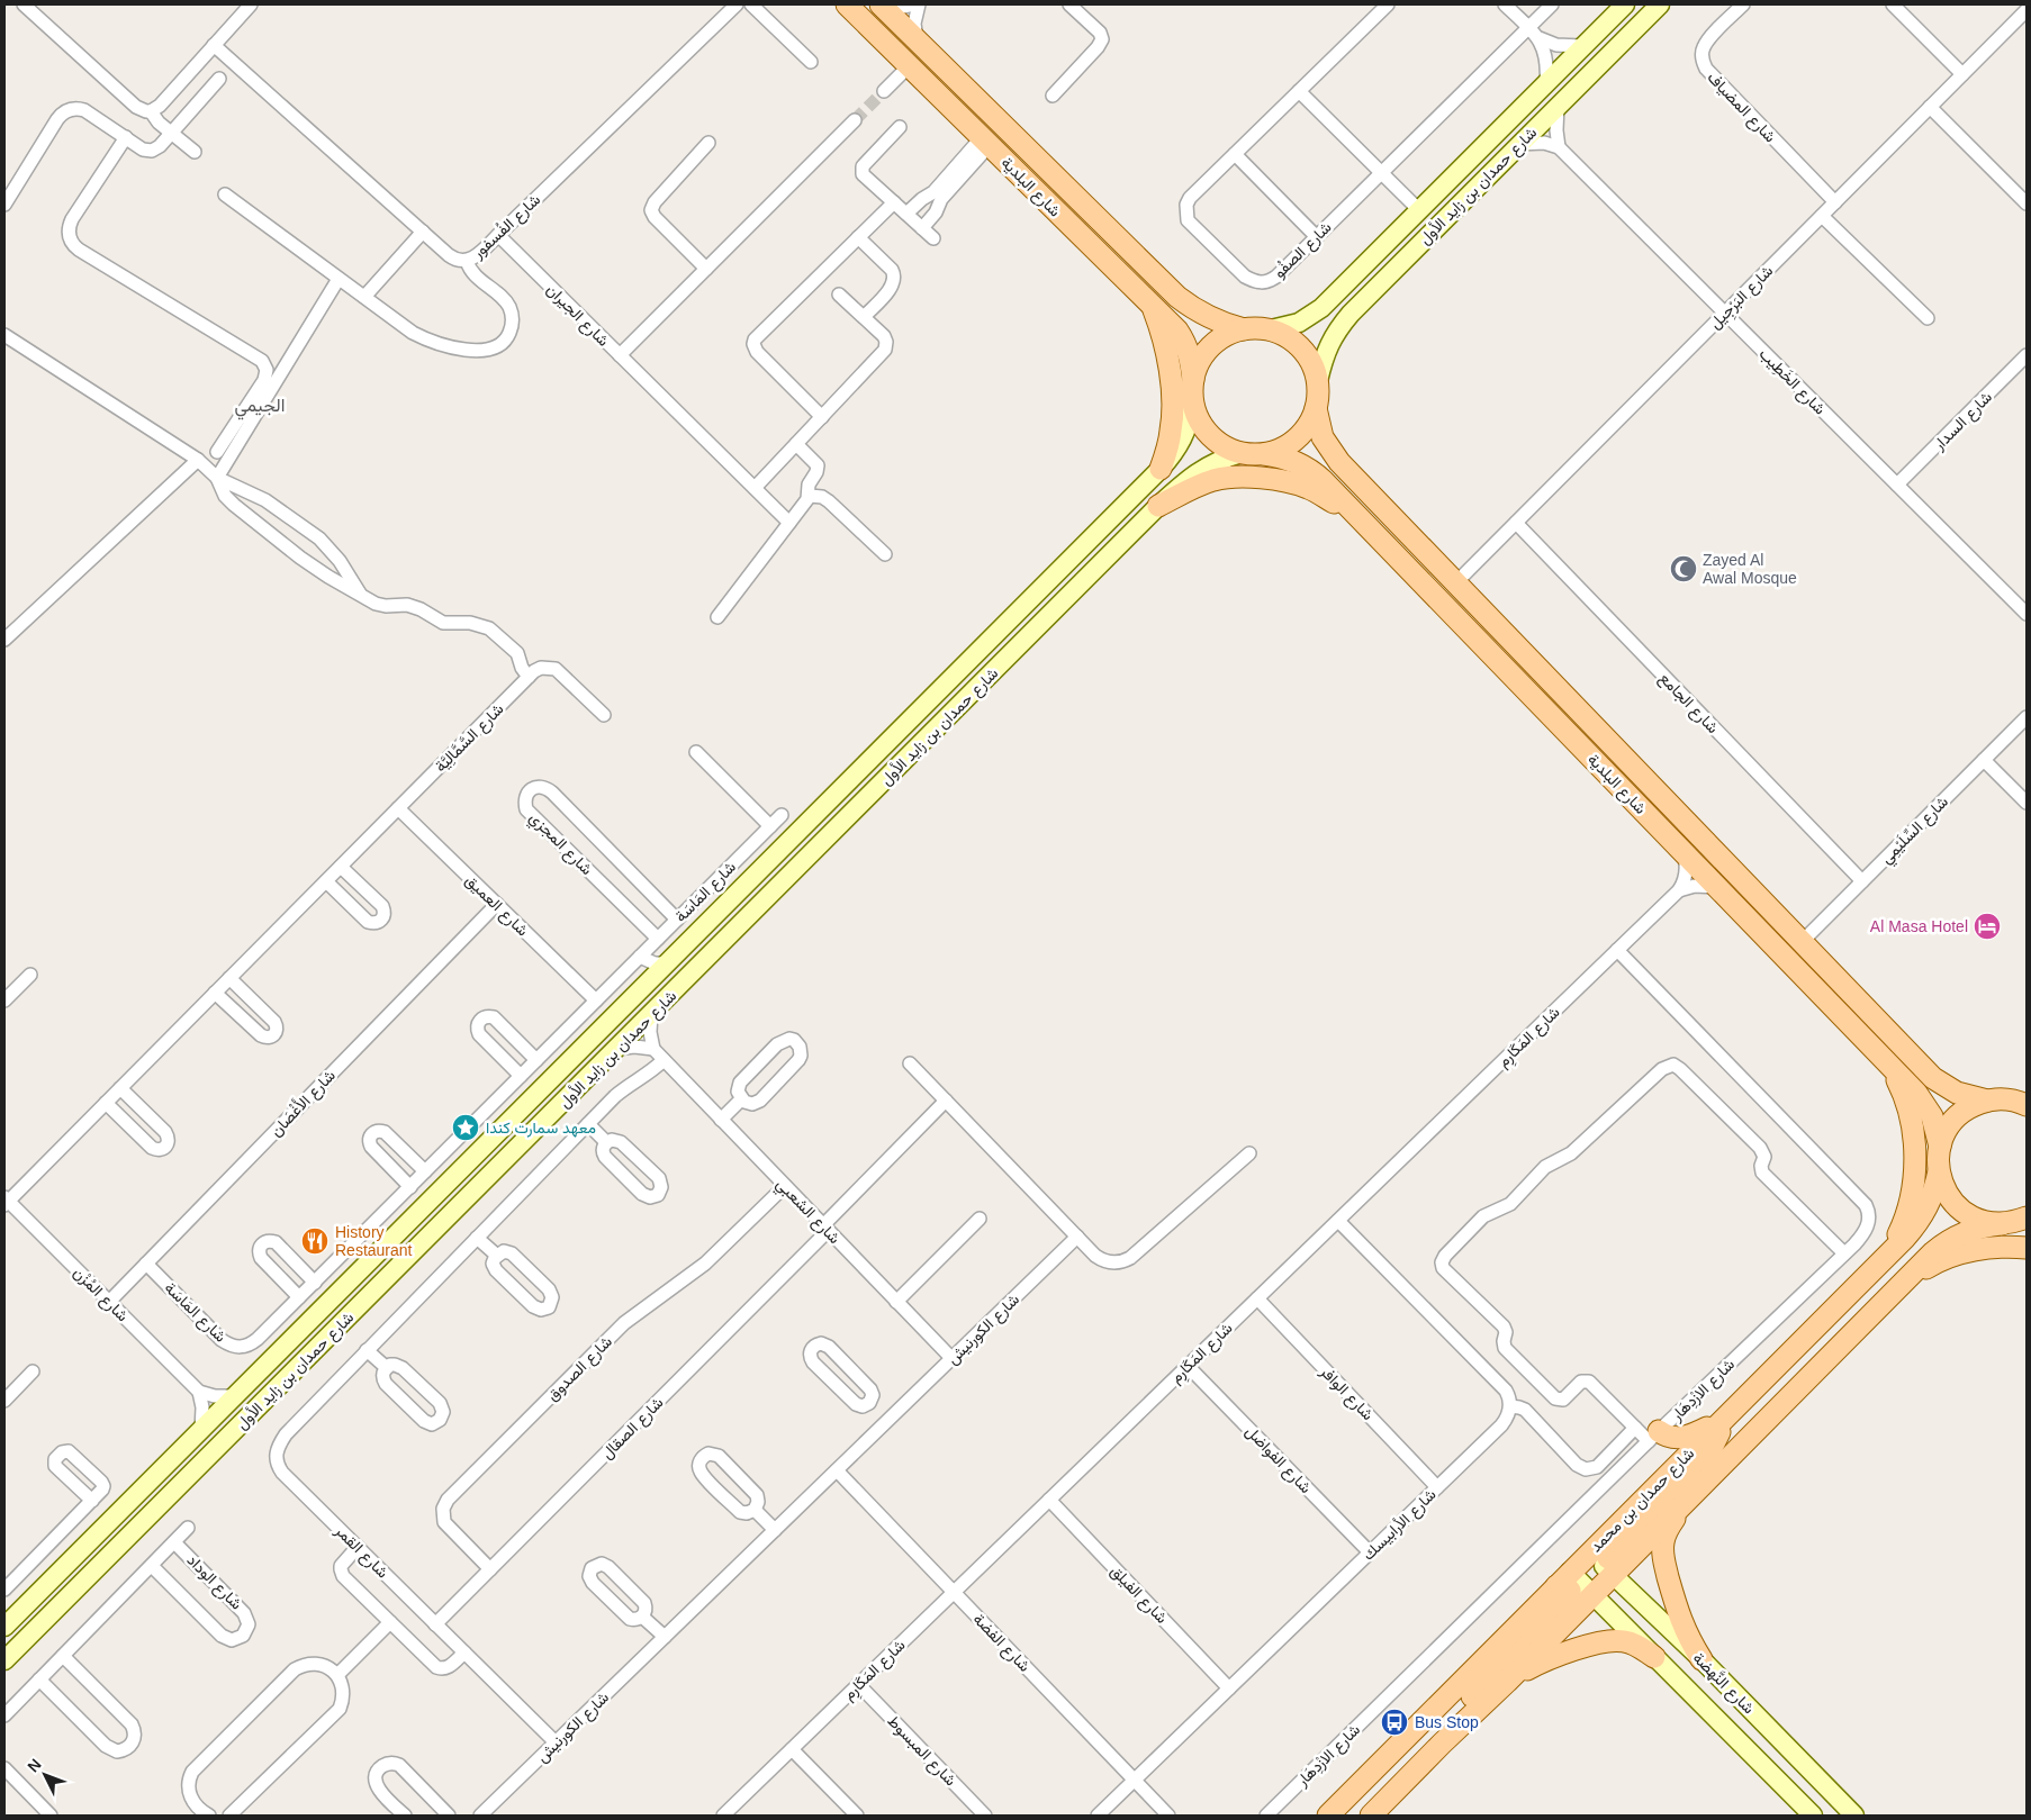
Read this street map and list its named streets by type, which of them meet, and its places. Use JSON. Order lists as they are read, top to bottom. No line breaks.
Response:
{"streets":{"main road":["شارع حمدان بن زايد الأول","شارع البلدية","شارع حمدان بن محمد","شارع النَّهضة"],"street":["شارع المضياف","شارع الفُسفور","شارع الصفُو","شارع البَرْجِيل","شارع الجيران","شارع الخَطِيب","شارع السدار","شارع الجامع","شارع السَّمَّالِيَّة","شارع السِّلَيْمِي","شارع المجزي","شارع المَاسَة","شارع العميق","شارع المَكَارِم","شارع الأَغْصَان","شارع الشعبي","شارع المُزْن","شارع الكورنيش","شارع الصدوق","شارع الازْدِهَار","شارع الوافر","شارع الصقال","شارع الفواضل","شارع الأرابيسك","شارع القمر","شارع الوداد","شارع الفيلق","شارع الفضة","شارع المبسوط"]},"crossings":[["شارع المضياف","شارع البَرْجِيل"],["شارع حمدان بن زايد الأول","شارع البلدية"],["شارع البلدية","شارع البَرْجِيل"],["شارع البلدية","شارع السِّلَيْمِي"],["شارع الفُسفور","شارع الجيران"],["شارع البَرْجِيل","شارع الخَطِيب"],["شارع البَرْجِيل","شارع الجامع"],["شارع الخَطِيب","شارع السدار"],["شارع الجامع","شارع السِّلَيْمِي"],["شارع السَّمَّالِيَّة","شارع العميق"],["شارع السَّمَّالِيَّة","شارع المُزْن"],["شارع المجزي","شارع المَاسَة"],["شارع المَاسَة","شارع العميق"],["شارع المَاسَة","شارع الأَغْصَان"],["شارع العميق","شارع الأَغْصَان"],["شارع المَكَارِم","شارع الازْدِهَار"],["شارع المَكَارِم","شارع الوافر"],["شارع المَكَارِم","شارع الفواضل"],["شارع المَكَارِم","شارع الفيلق"],["شارع المَكَارِم","شارع الفضة"],["شارع المَكَارِم","شارع المبسوط"],["شارع الأَغْصَان","شارع المُزْن"],["شارع الشعبي","شارع الكورنيش"],["شارع الشعبي","شارع الصدوق"],["شارع الشعبي","شارع الصقال"],["شارع الشعبي","شارع القمر"],["شارع الكورنيش","شارع القمر"],["شارع الكورنيش","شارع الفضة"],["شارع الصدوق","شارع الصقال"],["شارع الوافر","شارع الأرابيسك"],["شارع الصقال","شارع القمر"],["شارع الفواضل","شارع الأرابيسك"],["شارع حمدان بن محمد","شارع النَّهضة"],["شارع الأرابيسك","شارع الفيلق"],["شارع الأرابيسك","شارع الفضة"]],"districts":["الجيمي"],"places":{"mosque":["Zayed Al Awal Mosque"],"hotel":["Al Masa Hotel"],"place":["معهد سمارت كندا"],"restaurant":["History Restaurant"],"bus stop":["Bus Stop"]},"north":"top left"}
